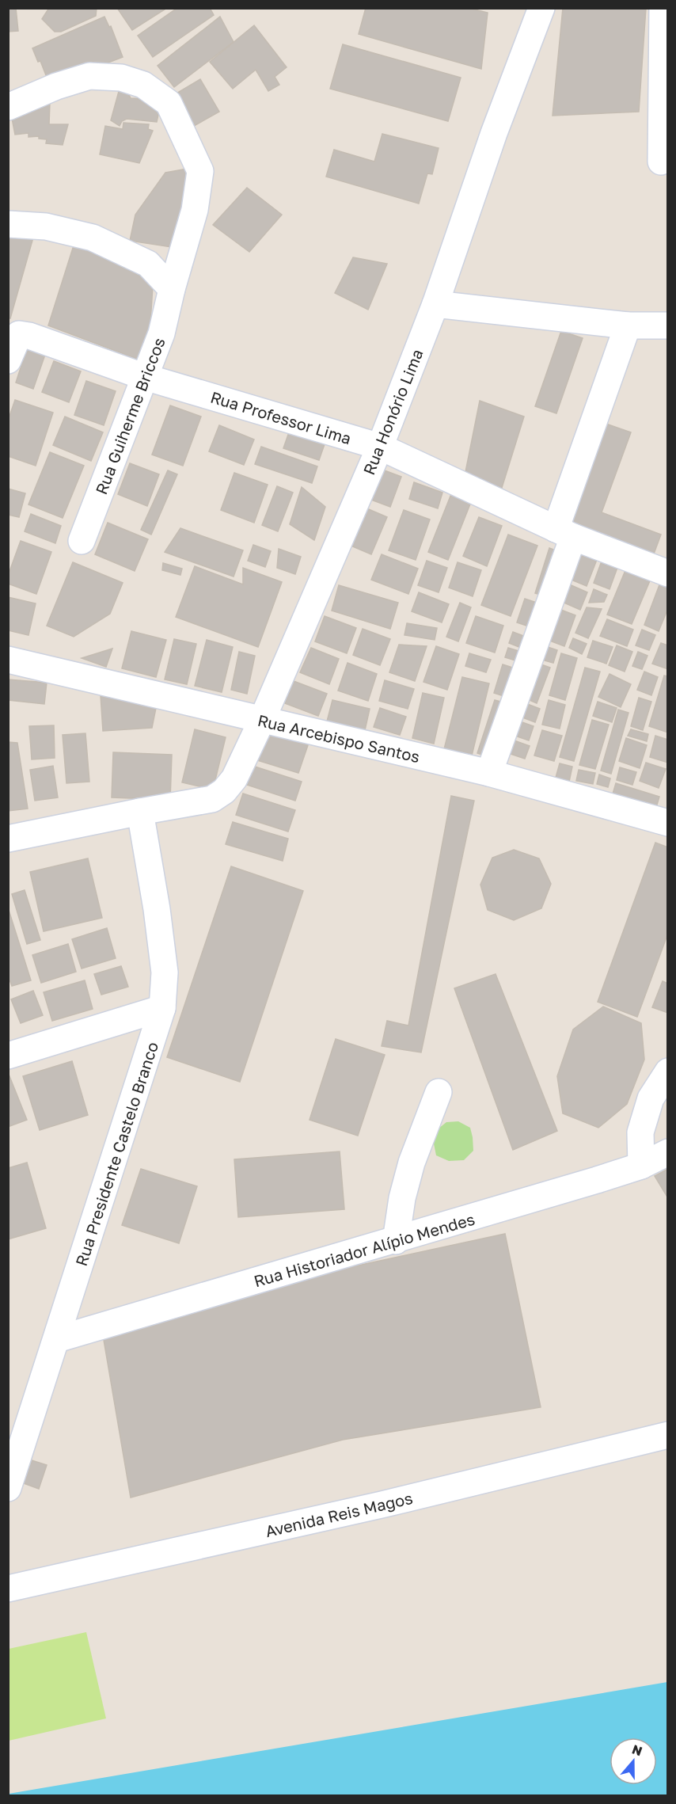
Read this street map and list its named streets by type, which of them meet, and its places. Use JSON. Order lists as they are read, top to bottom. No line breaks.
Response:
{"streets":{"street":["Rua Honório Lima","Rua Guiherme Briccos","Rua Professor Lima","Rua Arcebispo Santos","Rua Presidente Castelo Branco","Rua Historiador Alípio Mendes","Avenida Reis Magos"]},"crossings":[["Rua Honório Lima","Rua Professor Lima"],["Rua Honório Lima","Rua Arcebispo Santos"],["Rua Honório Lima","Rua Presidente Castelo Branco"],["Rua Guiherme Briccos","Rua Professor Lima"],["Rua Presidente Castelo Branco","Rua Historiador Alípio Mendes"]],"north":"top"}
